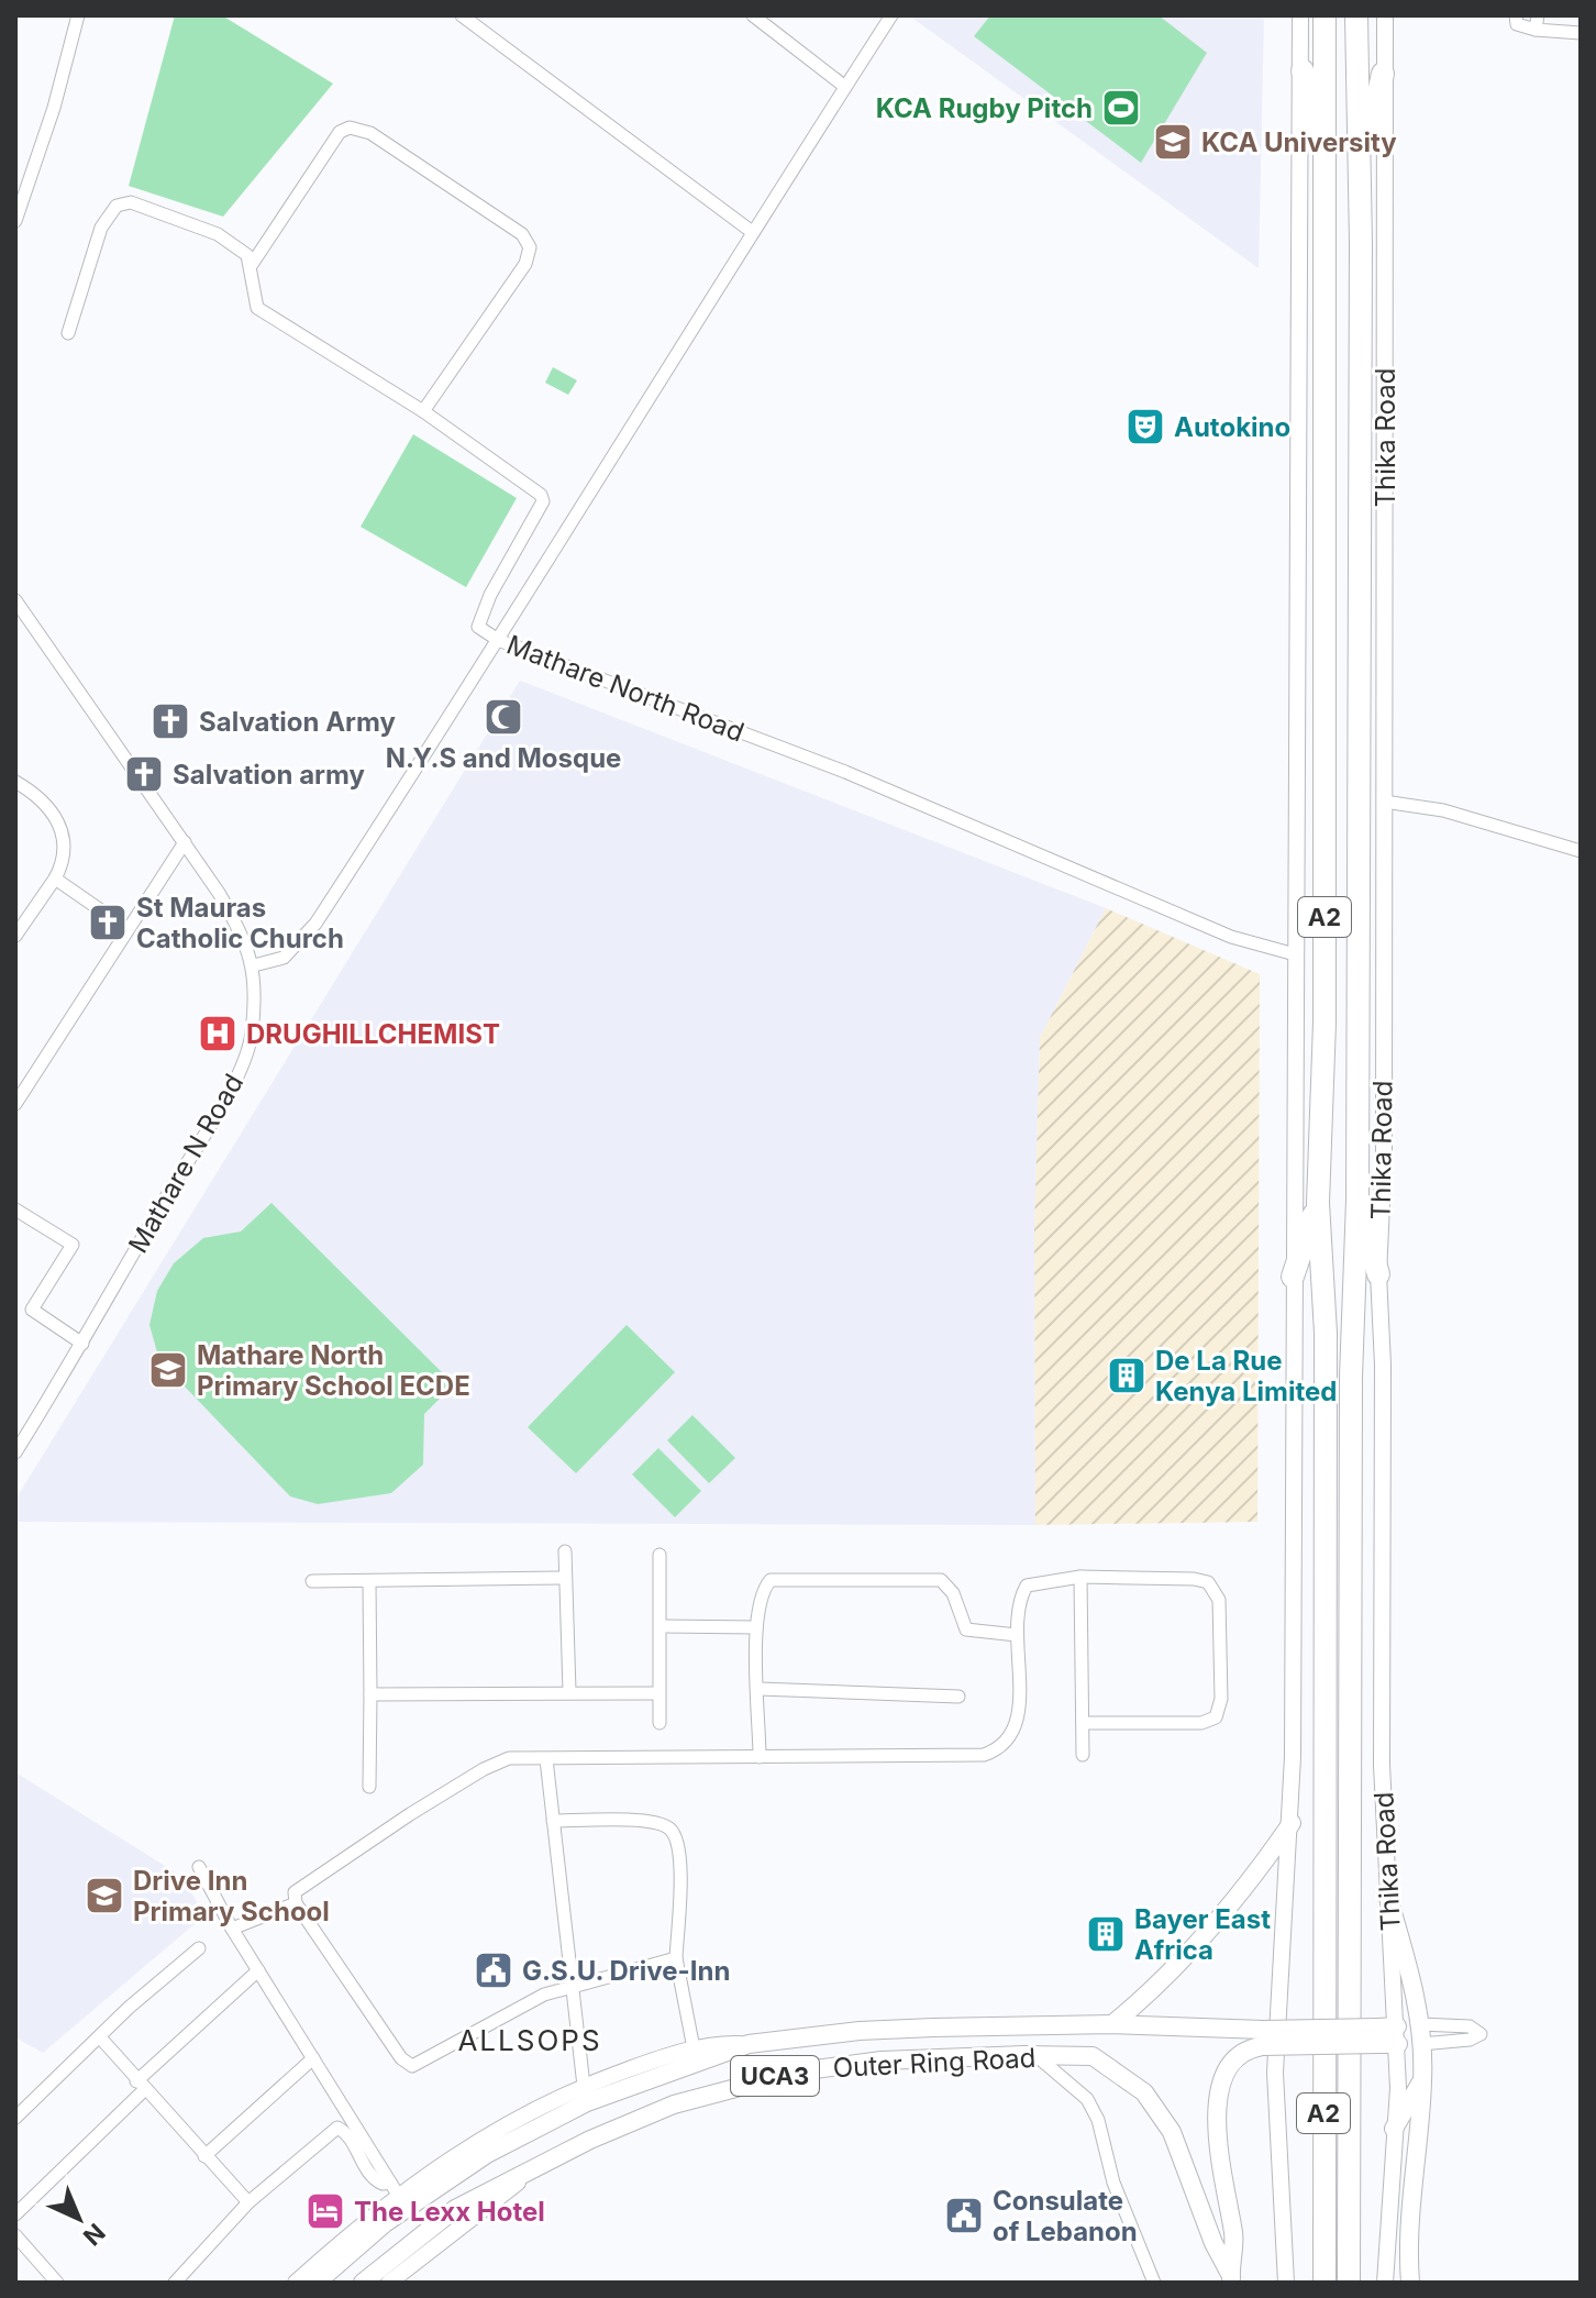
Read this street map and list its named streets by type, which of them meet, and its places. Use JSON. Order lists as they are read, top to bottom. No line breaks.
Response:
{"streets":{"highway":["Thika Road","A2"],"main road":["Outer Ring Road","UCA3"],"street":["Mathare North Road","Mathare N Road"]},"crossings":[["Thika Road","Outer Ring Road"]],"districts":["ALLSOPS"],"places":{"sports":["KCA Rugby Pitch"],"school or university":["KCA University","Mathare North Primary School ECDE","Drive Inn Primary School"],"theatre":["Autokino"],"mosque":["N.Y.S and Mosque"],"church":["Salvation Army","Salvation army","St Mauras Catholic Church"],"hospital":["DRUGHILLCHEMIST"],"building":["De La Rue Kenya Limited","Bayer East Africa"],"public building":["G.S.U. Drive-Inn","Consulate of Lebanon"],"hotel":["The Lexx Hotel"]},"north":"bottom right"}
